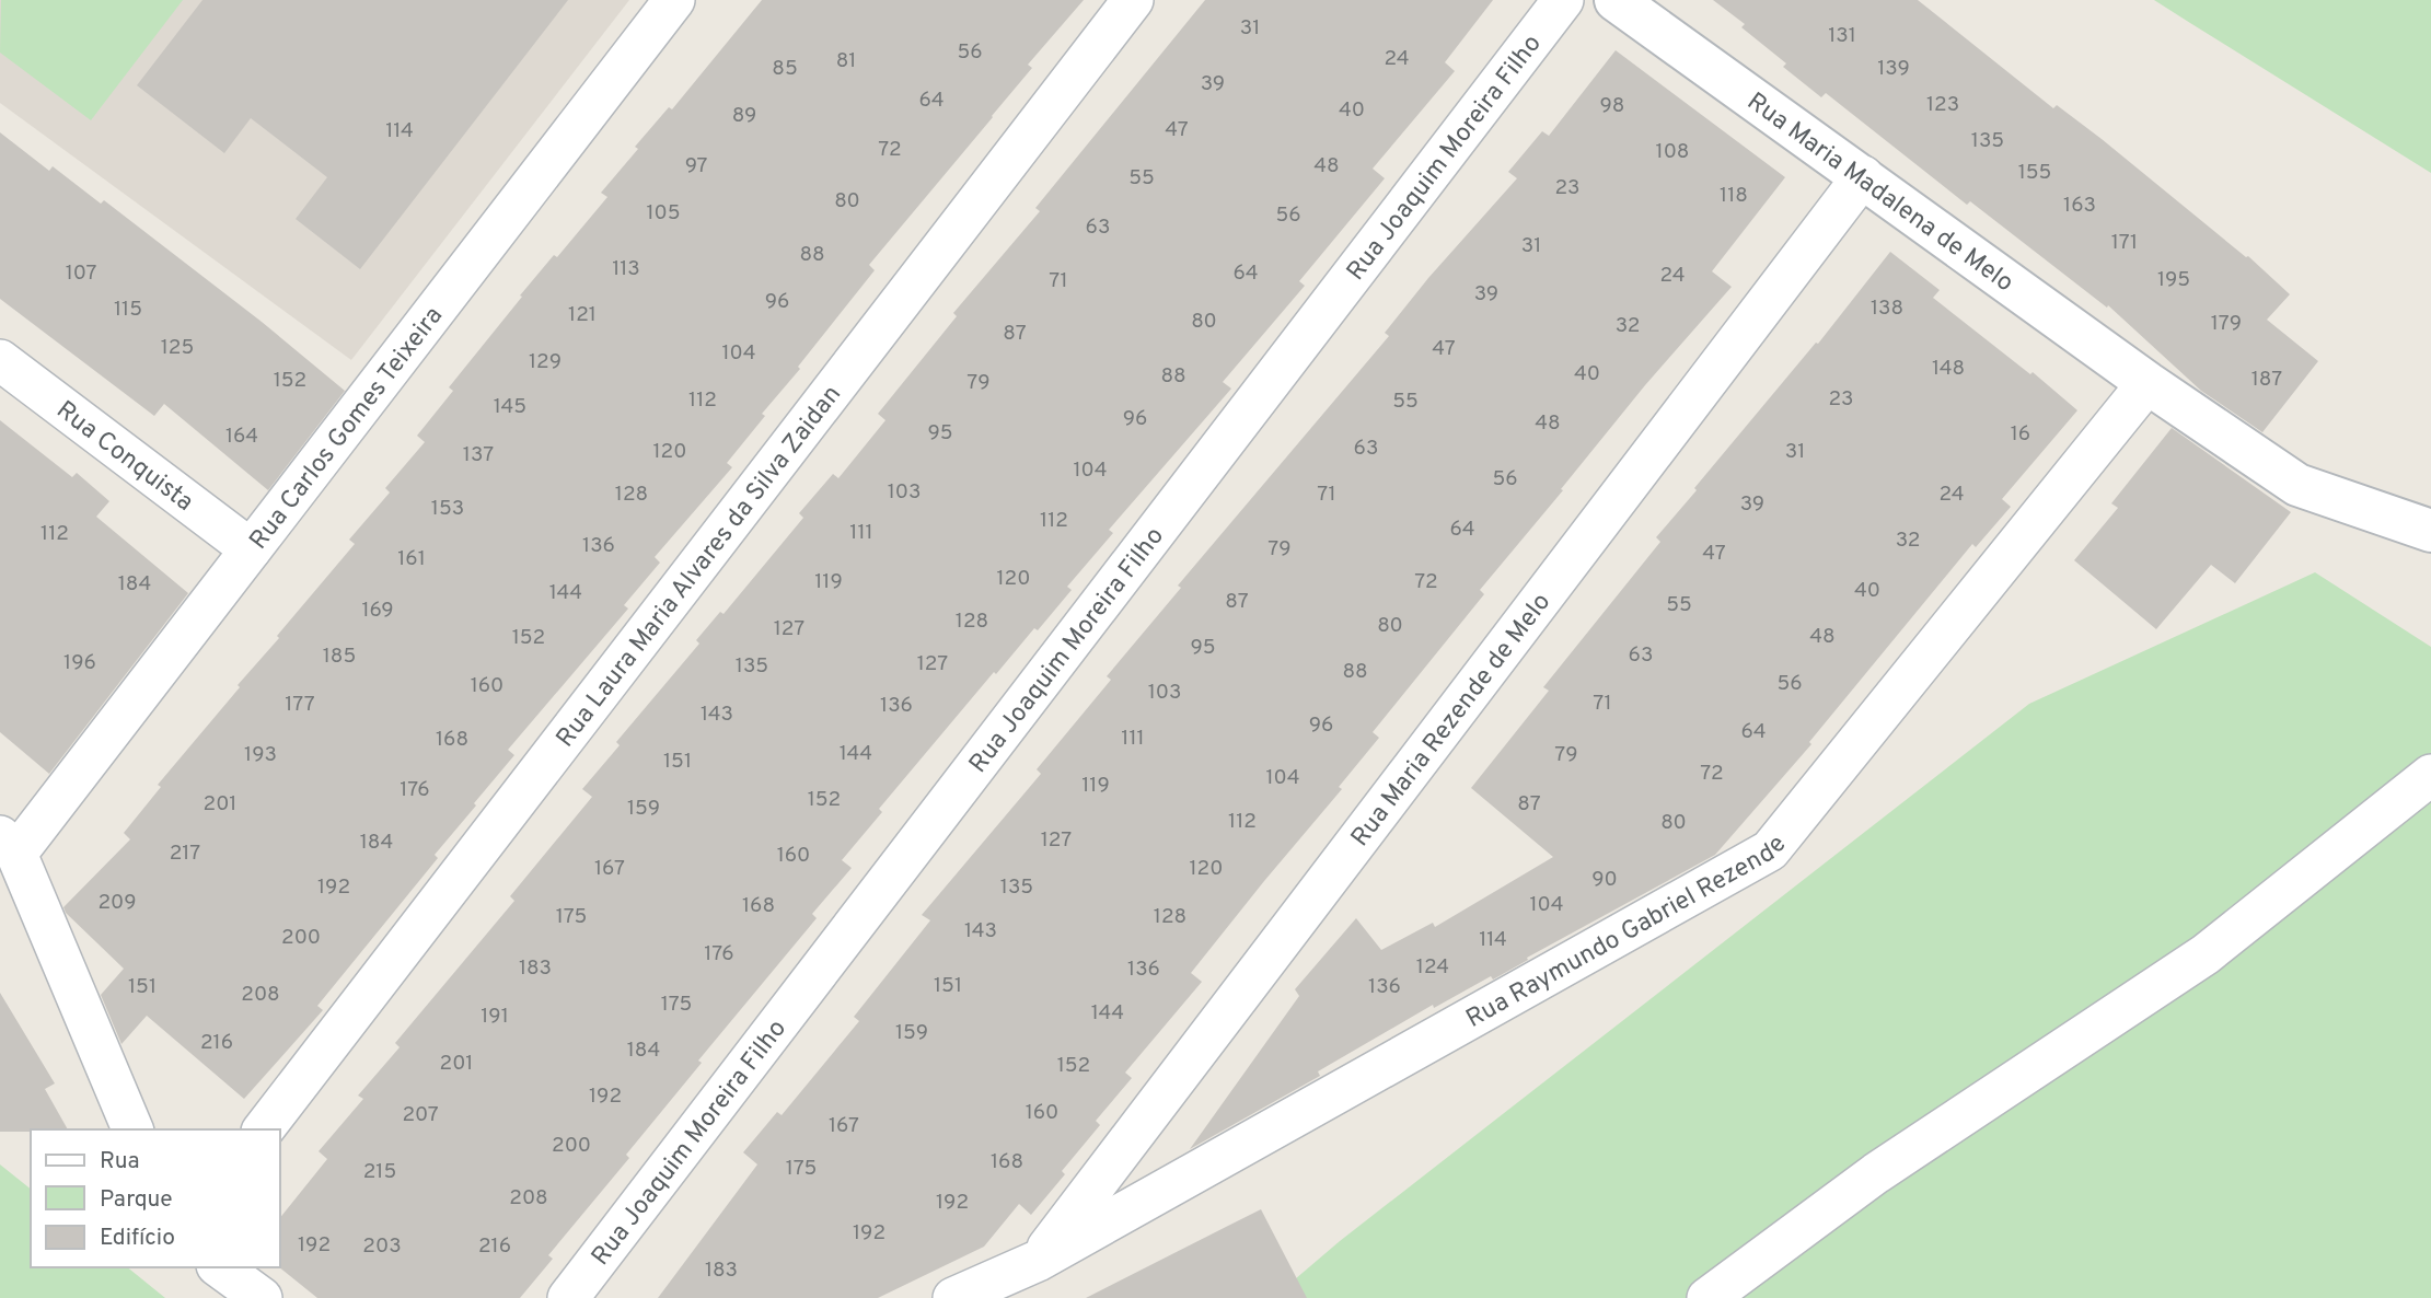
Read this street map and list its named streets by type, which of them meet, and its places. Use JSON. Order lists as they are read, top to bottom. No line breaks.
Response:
{"streets":{"street":["Rua Joaquim Moreira Filho","Rua Maria Madalena de Melo","Rua Carlos Gomes Teixeira","Rua Conquista","Rua Laura Maria Alvares da Silva Zaidan","Rua Maria Rezende de Melo","Rua Raymundo Gabriel Rezende"]},"crossings":[["Rua Maria Madalena de Melo","Rua Maria Rezende de Melo"],["Rua Maria Madalena de Melo","Rua Raymundo Gabriel Rezende"],["Rua Carlos Gomes Teixeira","Rua Conquista"],["Rua Maria Rezende de Melo","Rua Raymundo Gabriel Rezende"]],"house_numbers":["31","131","56","24","81","85","139","39","64","123","98","40","89","47","114","135","72","108","97","48","155","55","23","118","80","163","105","56","63","171","31","88","113","107","64","24","195","71","39","96","138","115","121","80","179","32","87","125","47","104","129","148","40","88","187","152","79","23","112","55","145","96","48","95","16","164","63","120","31","137","104","56","103","128","71","24","39","153","112","64","111","112","32","136","79","47","161","120","119","72","184","40","144","87","55","169","128","80","127","48","152","95","63","185","196","127","135","88","56","160","103","71","177","136","143","96","64","111","168","144","193","79","151","72","104","119","176","152","201","87","159","112","80","127","184","217","160","167","120","90","192","135","209","104","168","175","128","143","200","114","176","124","183","136","151","151","136","208","175","144","191","159","216","184","201","152","192","160","207","167","200","168","175","215","208","192","192","192","203","216","183"],"legend":["Rua","Parque","Edifício"]}
